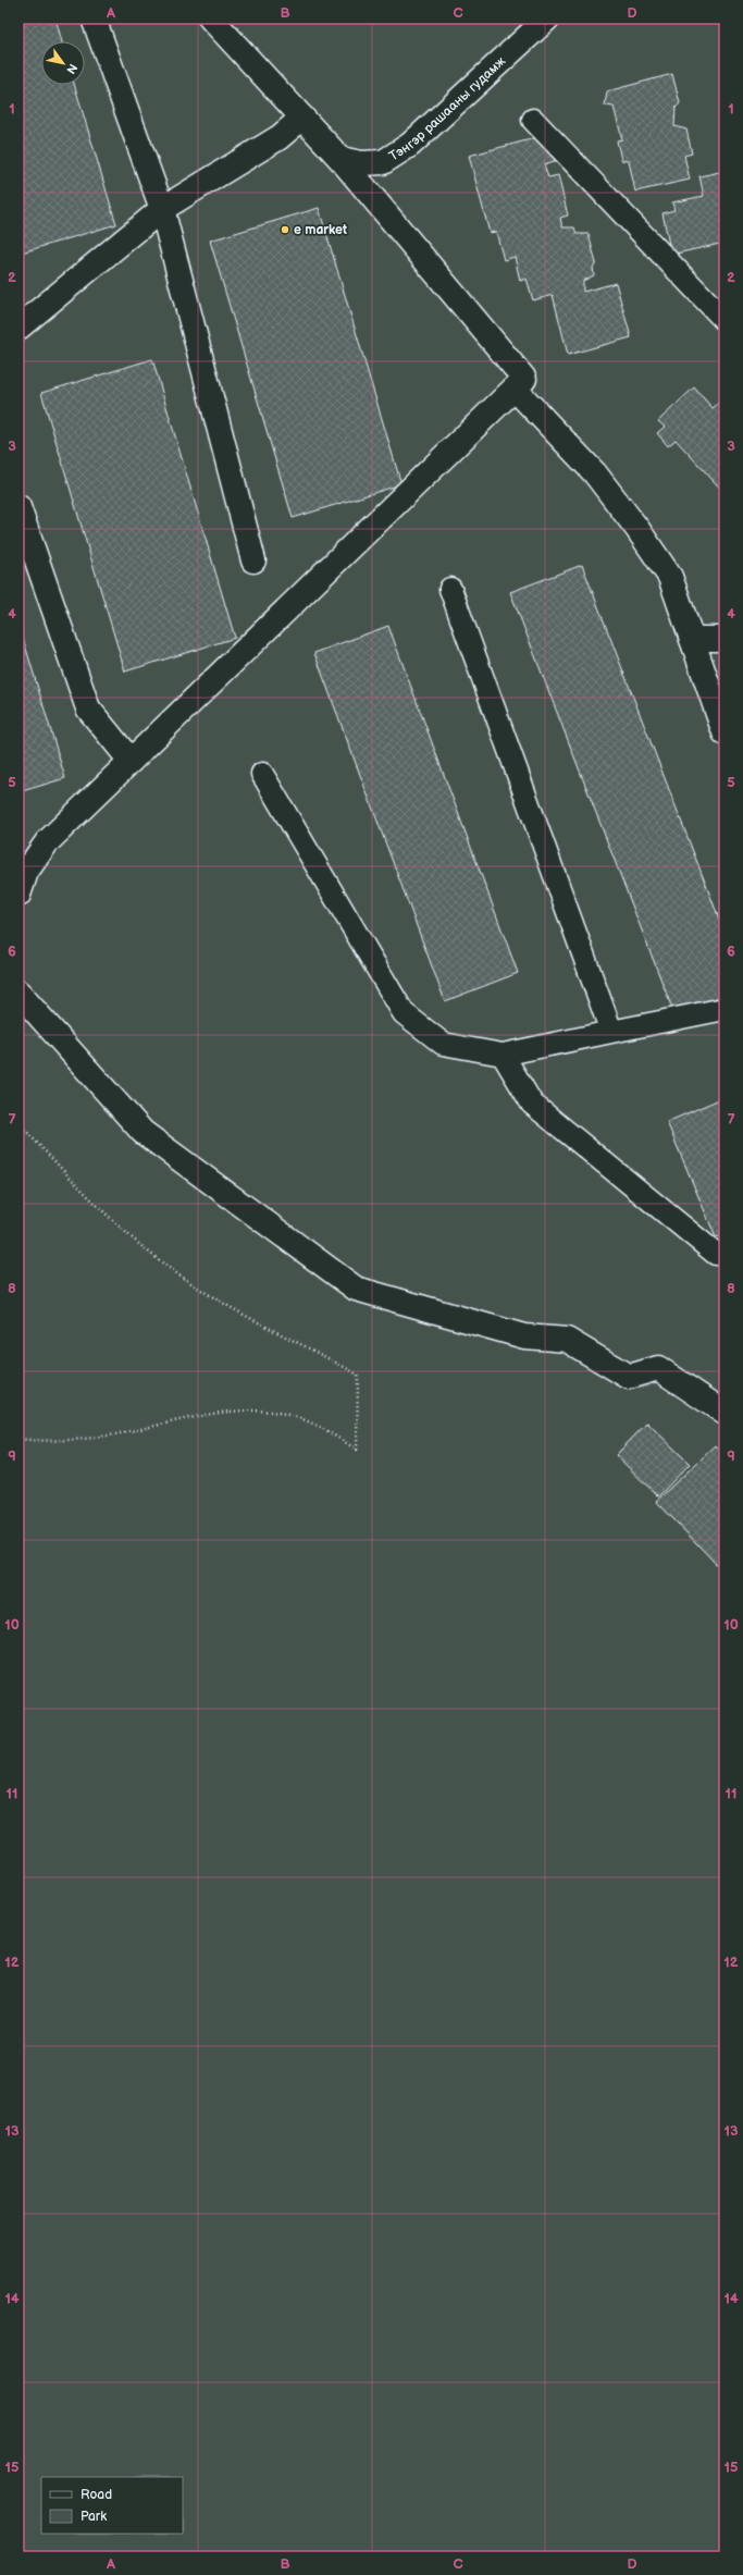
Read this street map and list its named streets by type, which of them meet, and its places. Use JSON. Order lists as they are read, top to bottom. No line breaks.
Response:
{"streets":{"street":["Тэнгэр рашааны гудамж"]},"places":["e market"],"legend":["Road","Park"],"north":"bottom right","grid":{"columns":["A","B","C","D"],"rows":["1","2","3","4","5","6","7","8","9","10","11","12","13","14","15"]}}
